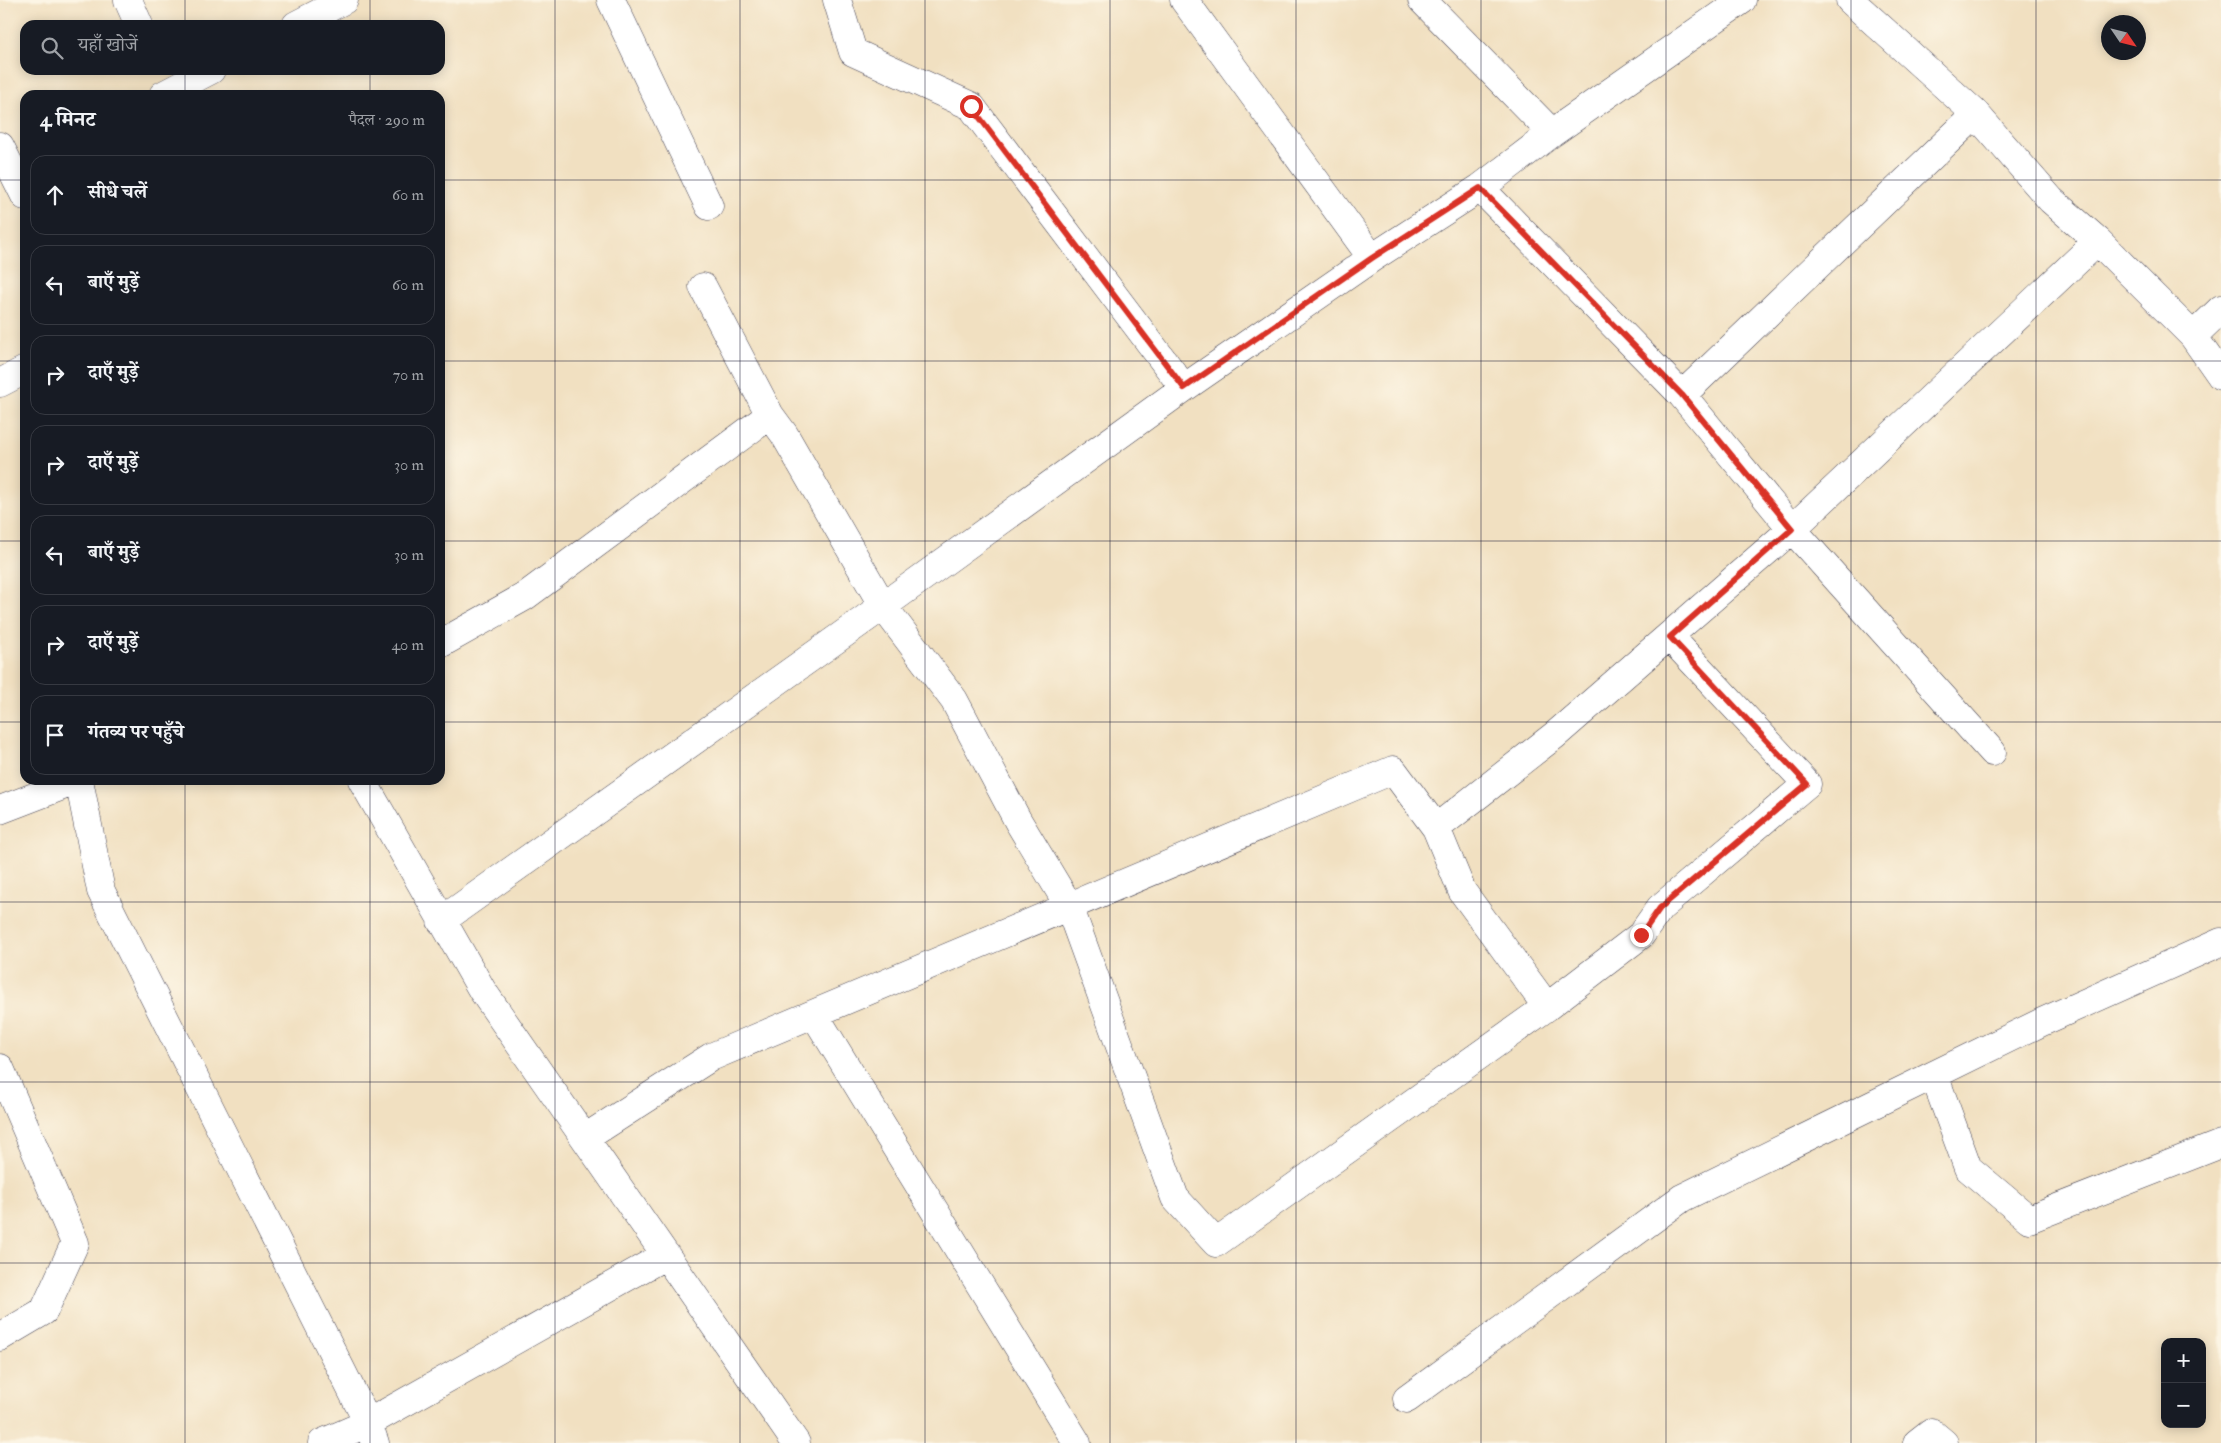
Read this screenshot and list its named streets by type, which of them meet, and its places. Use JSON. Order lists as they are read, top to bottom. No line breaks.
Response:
{"north":"bottom right","page":{"search":"यहाँ खोजें","heading":["4 मिनट","पैदल · 290 m"],"list":[["सीधे चलें","60 m"],["बाएँ मुड़ें","60 m"],["दाएँ मुड़ें","70 m"],["दाएँ मुड़ें","30 m"],["बाएँ मुड़ें","30 m"],["दाएँ मुड़ें","40 m"],"गंतव्य पर पहुँचे"],"map_buttons":["+","−"]}}
